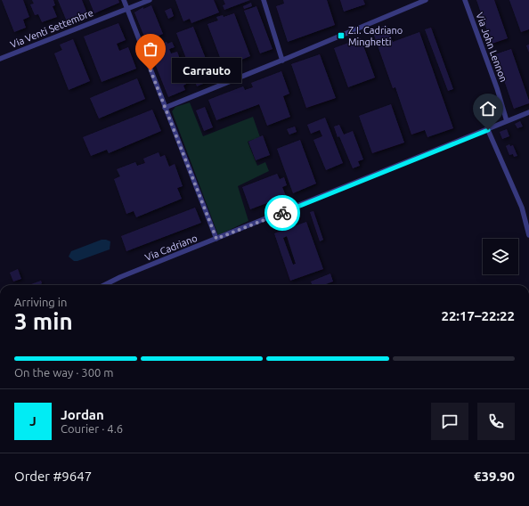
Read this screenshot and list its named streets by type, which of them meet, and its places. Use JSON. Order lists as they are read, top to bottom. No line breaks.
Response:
{"streets":{"street":["Via Venti Settembre","Via John Lennon","Via Cadriano"]},"crossings":[["Via John Lennon","Via Cadriano"]],"places":{"transit":["Z.I. Cadriano Minghetti"],"other":["Carrauto"]},"page":{"bubble":"Carrauto","heading":["3 min","Arriving in","22:17–22:22"],"panel":["Jordan","Courier · 4.6","Order #9647","€39.90"],"bar":"On the way · 300 m","round":"J"}}
